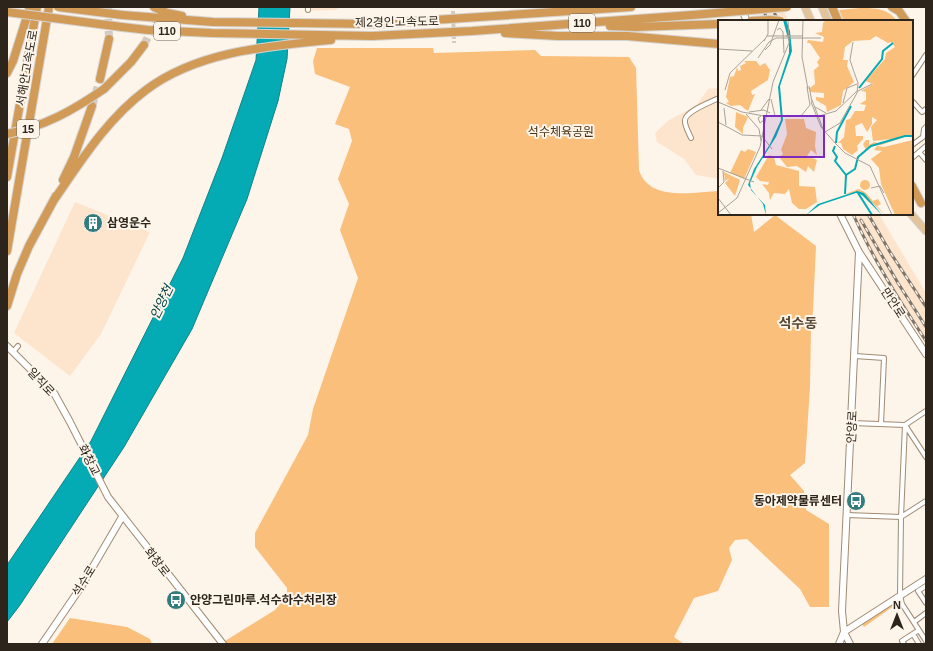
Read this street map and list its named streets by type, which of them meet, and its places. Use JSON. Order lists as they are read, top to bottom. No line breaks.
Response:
{"streets":{"highway":["제2경인고속도로","110","서해안고속도로","15"],"street":["만안로","일직로","안양로","화창교","화창로","석수로"]},"crossings":[["만안로","안양로"],["일직로","화창교"],["화창교","화창로"],["화창교","석수로"],["화창로","석수로"]],"districts":["석수동"],"water":["안양천"],"parks":["석수체육공원"],"places":{"building":["삼영운수"],"bus stop":["동아제약물류센터","안양그린마루.석수하수처리장"]},"north":"top"}
